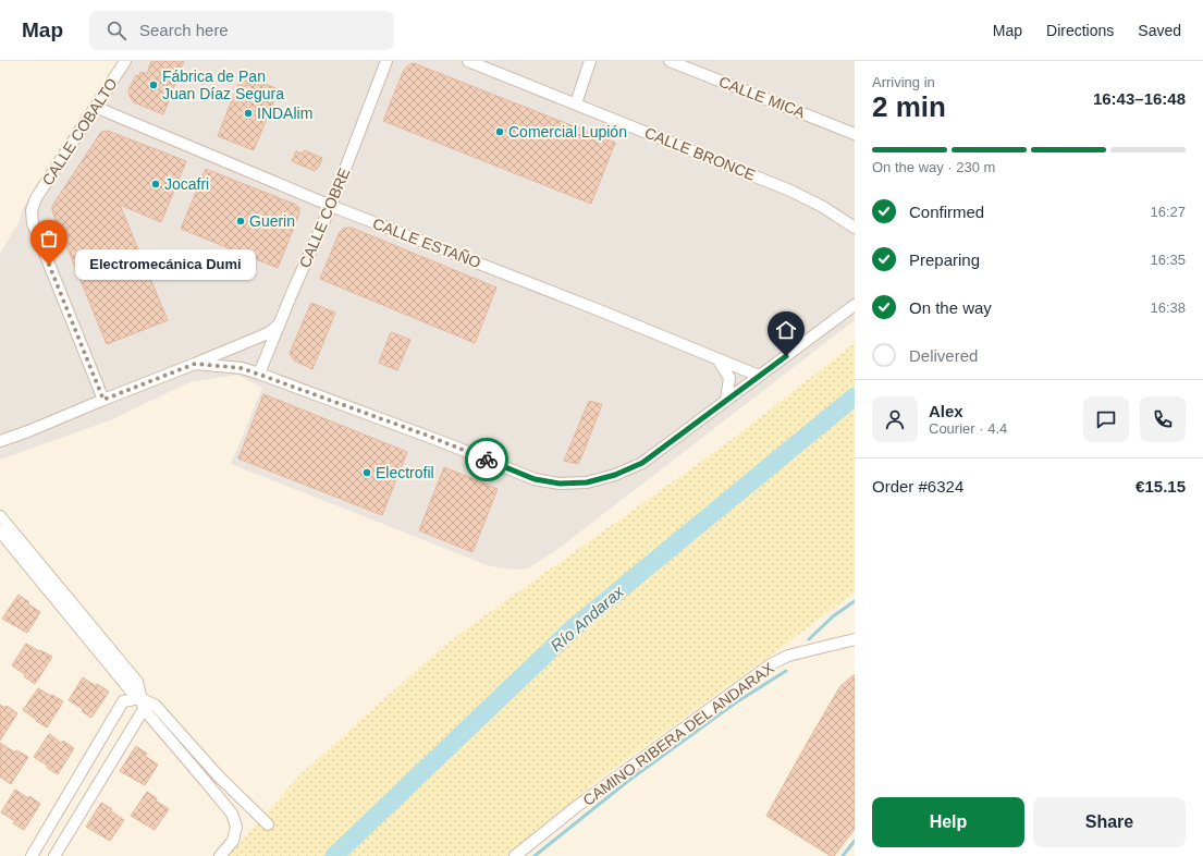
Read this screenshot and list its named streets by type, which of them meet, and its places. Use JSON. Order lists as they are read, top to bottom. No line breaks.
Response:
{"streets":{"street":["CALLE MICA","CALLE COBALTO","CALLE BRONCE","CALLE COBRE","CALLE ESTAÑO","CAMINO RIBERA DEL ANDARAX"]},"crossings":[["CALLE COBALTO","CALLE ESTAÑO"],["CALLE COBRE","CALLE ESTAÑO"]],"water":["Río Andarax"],"places":["Fábrica de Pan Juan Díaz Segura","INDAlim","Comercial Lupión","Jocafri","Guerin","Electromecánica Dumi","Electrofil"],"page":{"header":"Map","search":"Search here","nav":["Map","Directions","Saved"],"heading":["2 min","Arriving in","16:43–16:48"],"panel":["Alex","Courier · 4.4","Order #6324","€15.15"],"bar":"On the way · 230 m","list":[["Confirmed","16:27"],["Preparing","16:35"],["On the way","16:38"],"Delivered"],"bubble":"Electromecánica Dumi","buttons":["Help","Share"]}}
